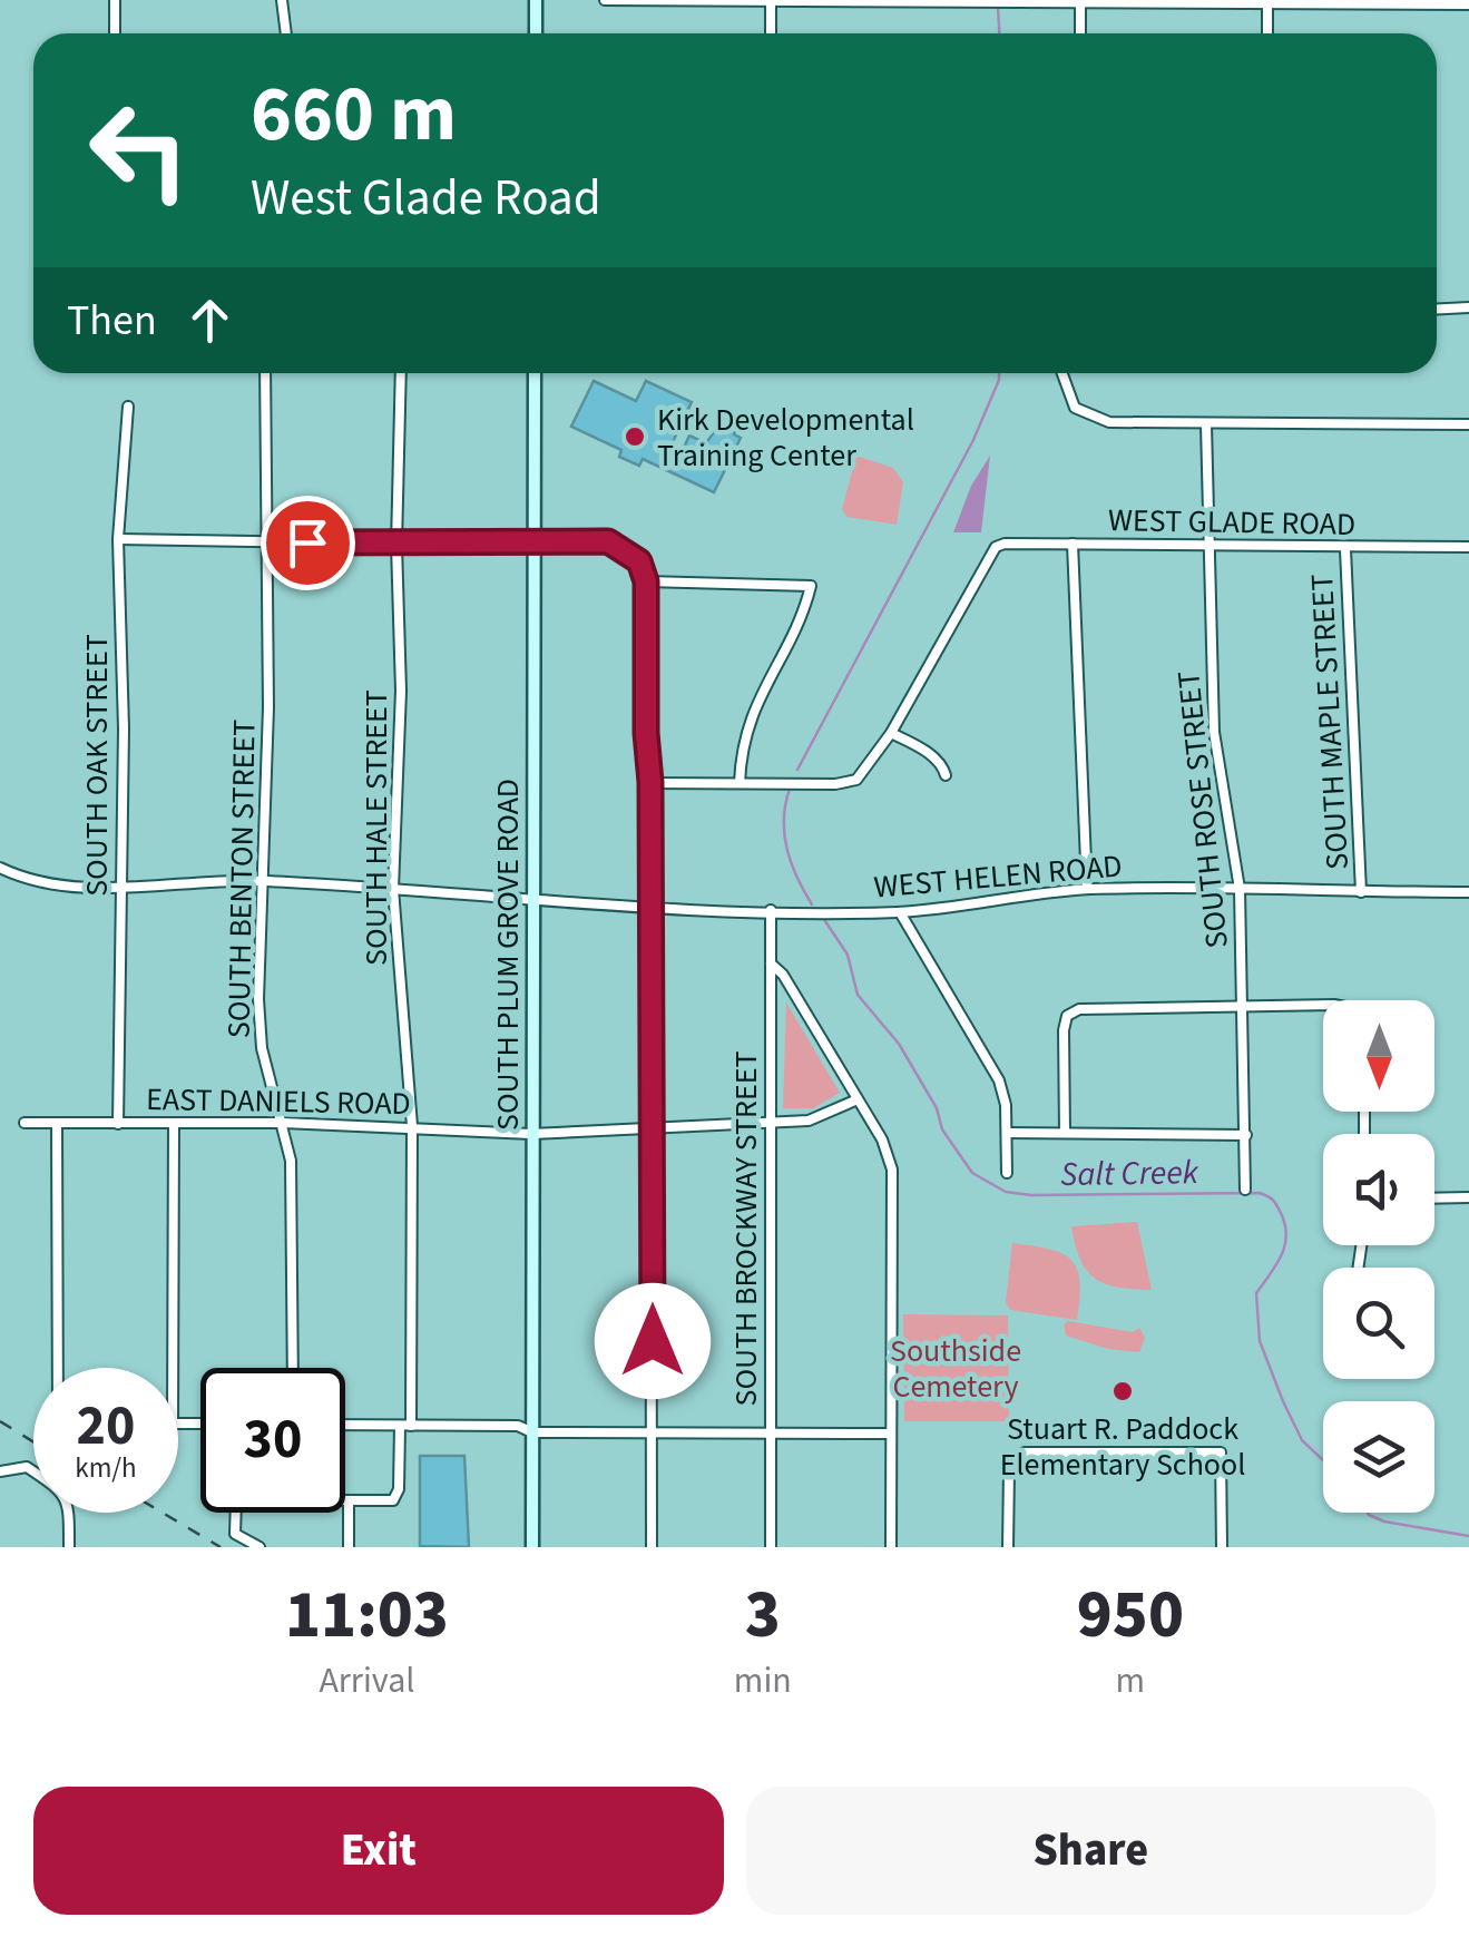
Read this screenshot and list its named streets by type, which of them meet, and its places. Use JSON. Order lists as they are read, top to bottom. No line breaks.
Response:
{"streets":{"main road":["SOUTH PLUM GROVE ROAD"],"street":["WEST GLADE ROAD","SOUTH MAPLE STREET","SOUTH OAK STREET","SOUTH ROSE STREET","SOUTH HALE STREET","WEST HELEN ROAD","SOUTH BENTON STREET","EAST DANIELS ROAD","SOUTH BROCKWAY STREET"]},"crossings":[["WEST GLADE ROAD","SOUTH MAPLE STREET"],["WEST GLADE ROAD","SOUTH ROSE STREET"],["SOUTH MAPLE STREET","WEST HELEN ROAD"],["SOUTH OAK STREET","WEST HELEN ROAD"],["SOUTH OAK STREET","EAST DANIELS ROAD"],["SOUTH ROSE STREET","WEST HELEN ROAD"],["SOUTH HALE STREET","WEST HELEN ROAD"],["SOUTH HALE STREET","EAST DANIELS ROAD"],["WEST HELEN ROAD","SOUTH BENTON STREET"],["WEST HELEN ROAD","SOUTH PLUM GROVE ROAD"],["WEST HELEN ROAD","SOUTH BROCKWAY STREET"],["SOUTH BENTON STREET","EAST DANIELS ROAD"],["SOUTH PLUM GROVE ROAD","EAST DANIELS ROAD"],["EAST DANIELS ROAD","SOUTH BROCKWAY STREET"]],"water":["Salt Creek"],"parks":["Southside Cemetery"],"places":["Kirk Developmental Training Center","Stuart R. Paddock Elementary School"],"north":"bottom","page":{"turn":["660 m","West Glade Road"],"then":"Then","speed":"20 km/h","limit":"30","eta":["11:03","Arrival","3","min","950","m"],"buttons":["Exit","Share"]}}
